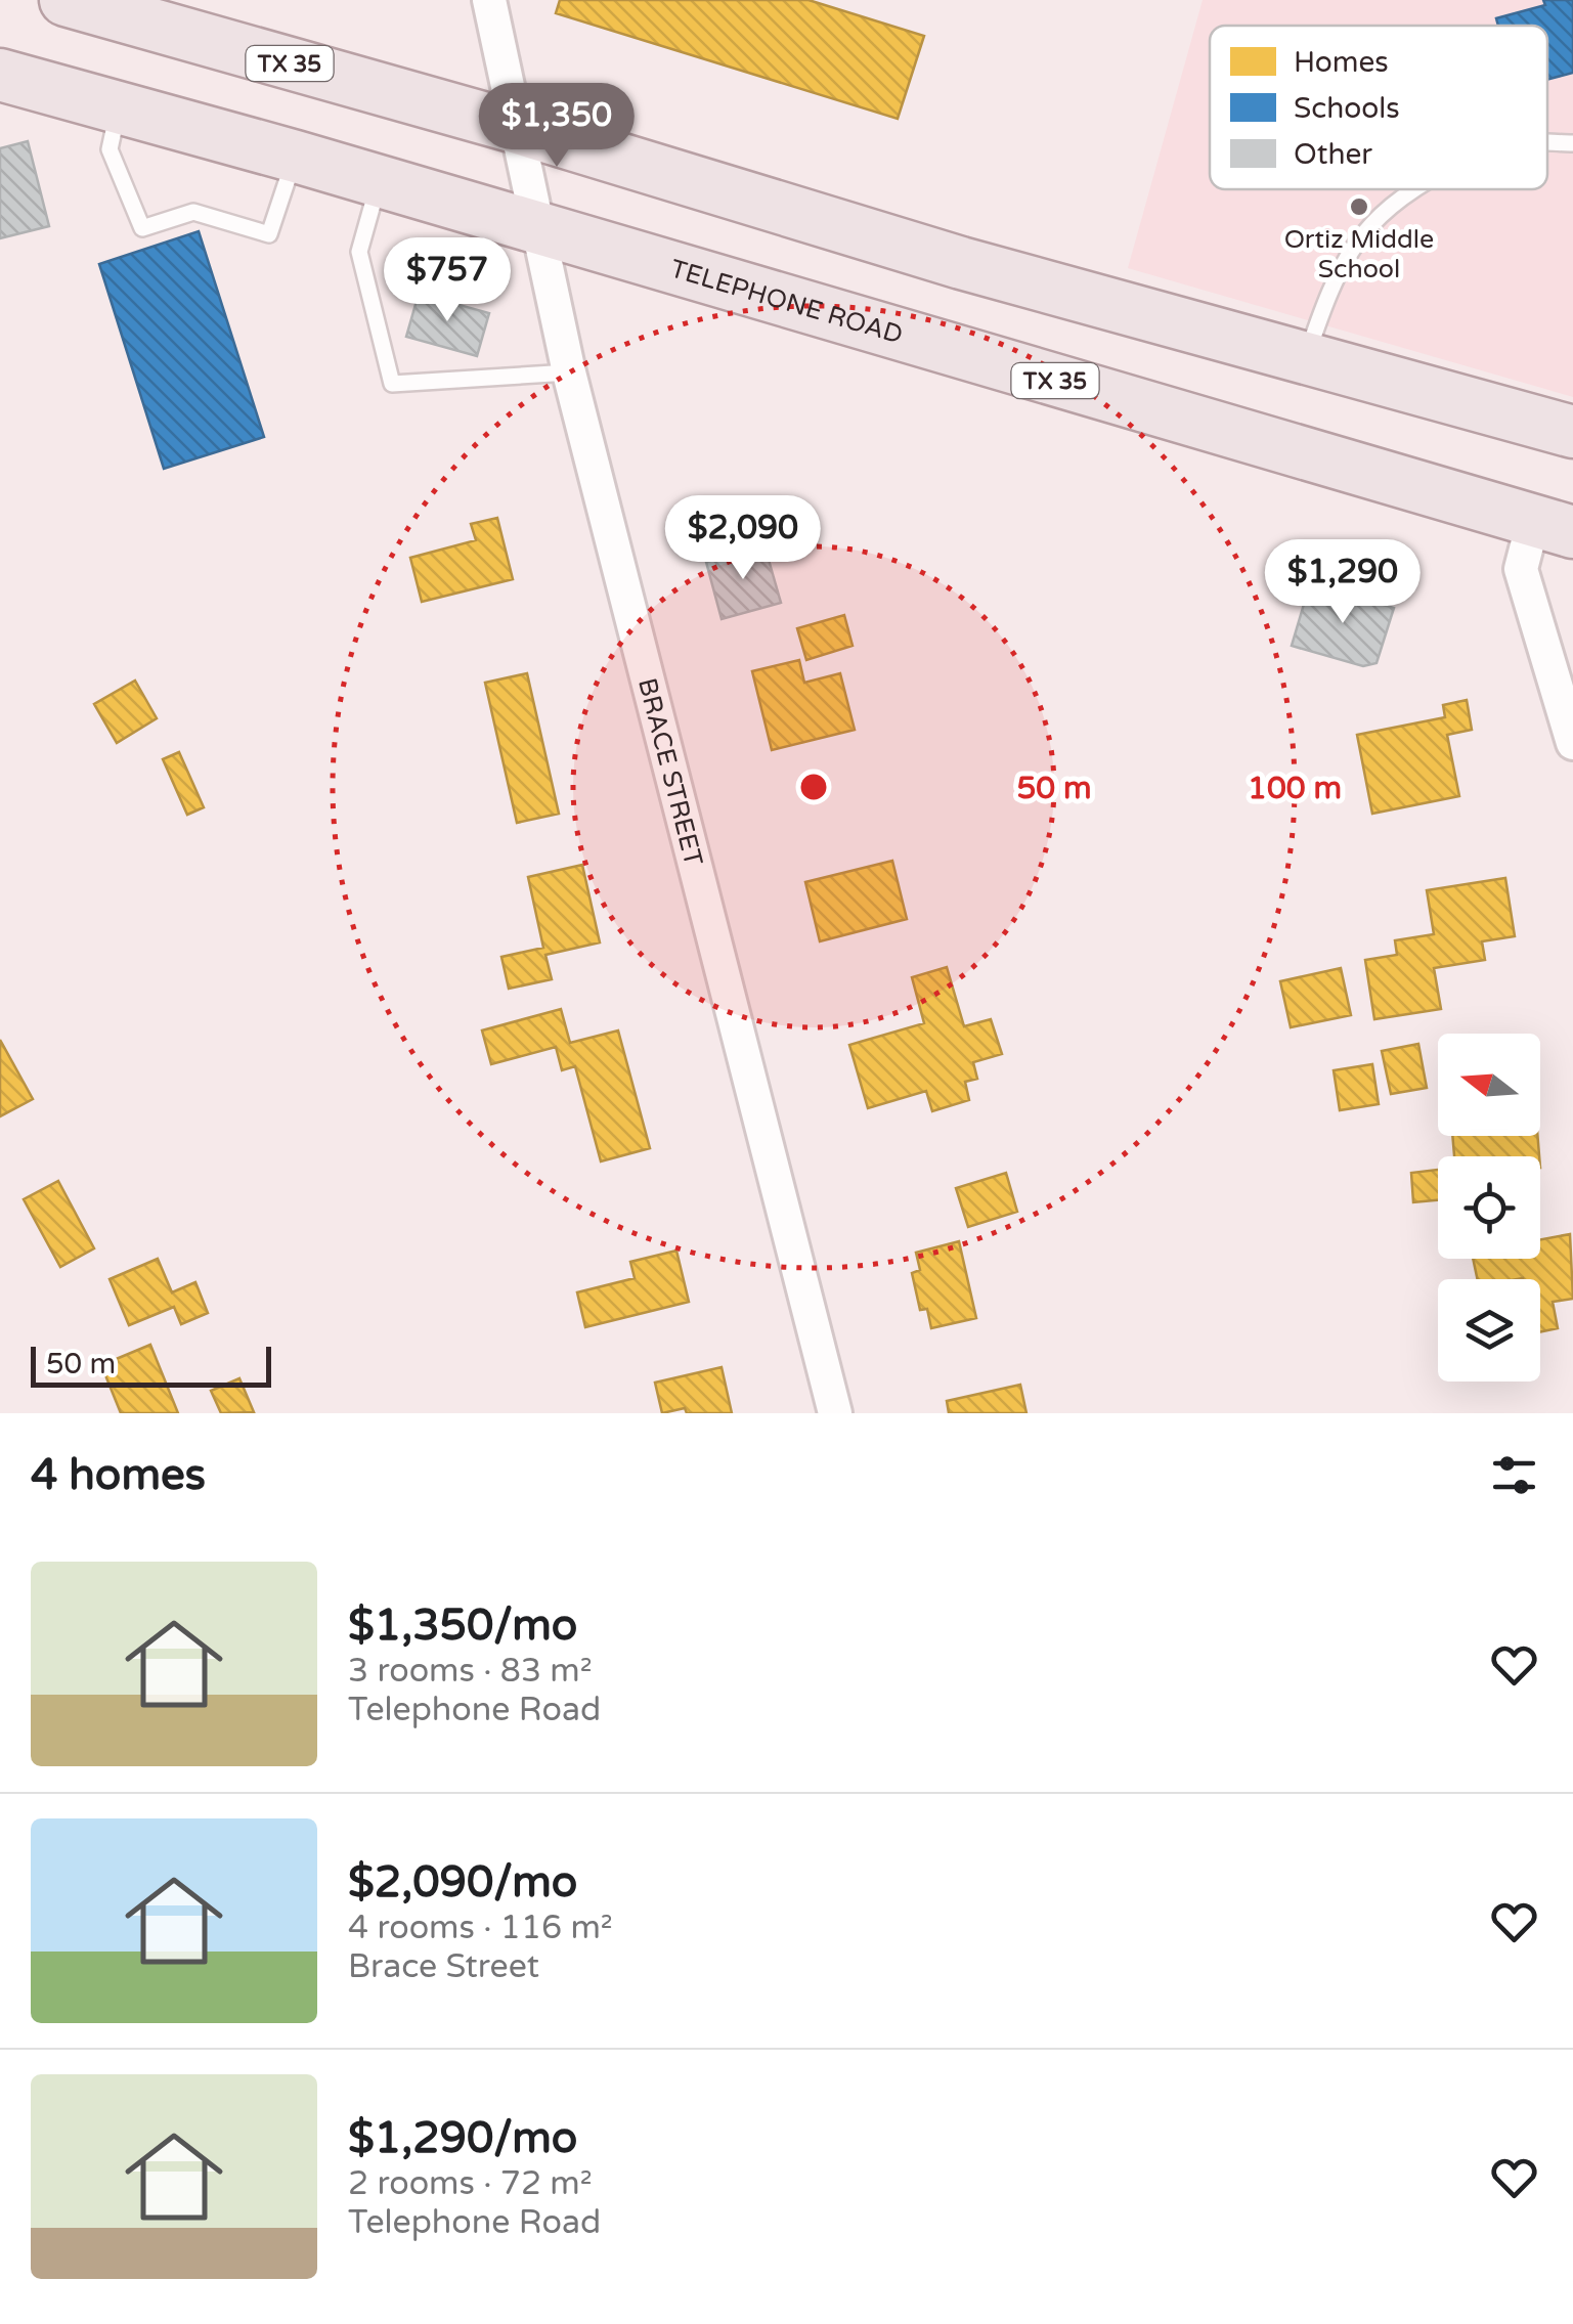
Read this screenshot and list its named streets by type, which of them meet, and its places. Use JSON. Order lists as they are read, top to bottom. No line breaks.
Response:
{"streets":{"main road":["TX 35","TELEPHONE ROAD"],"street":["BRACE STREET"]},"crossings":[["TX 35","BRACE STREET"],["TELEPHONE ROAD","BRACE STREET"]],"places":["Ortiz Middle School"],"legend":["Homes","Schools","Other"],"scale_bar":"50 m","north":"left","page":{"price":["$1,350","$757","$2,090","$1,290"],"scale":"50 m","heading":"4 homes","list":[{"name":"$1,350/mo","note":"3 rooms · 83 m² · Telephone Road"},{"name":"$2,090/mo","note":"4 rooms · 116 m² · Brace Street"},{"name":"$1,290/mo","note":"2 rooms · 72 m² · Telephone Road"}]},"rings":["50 m","100 m"]}
